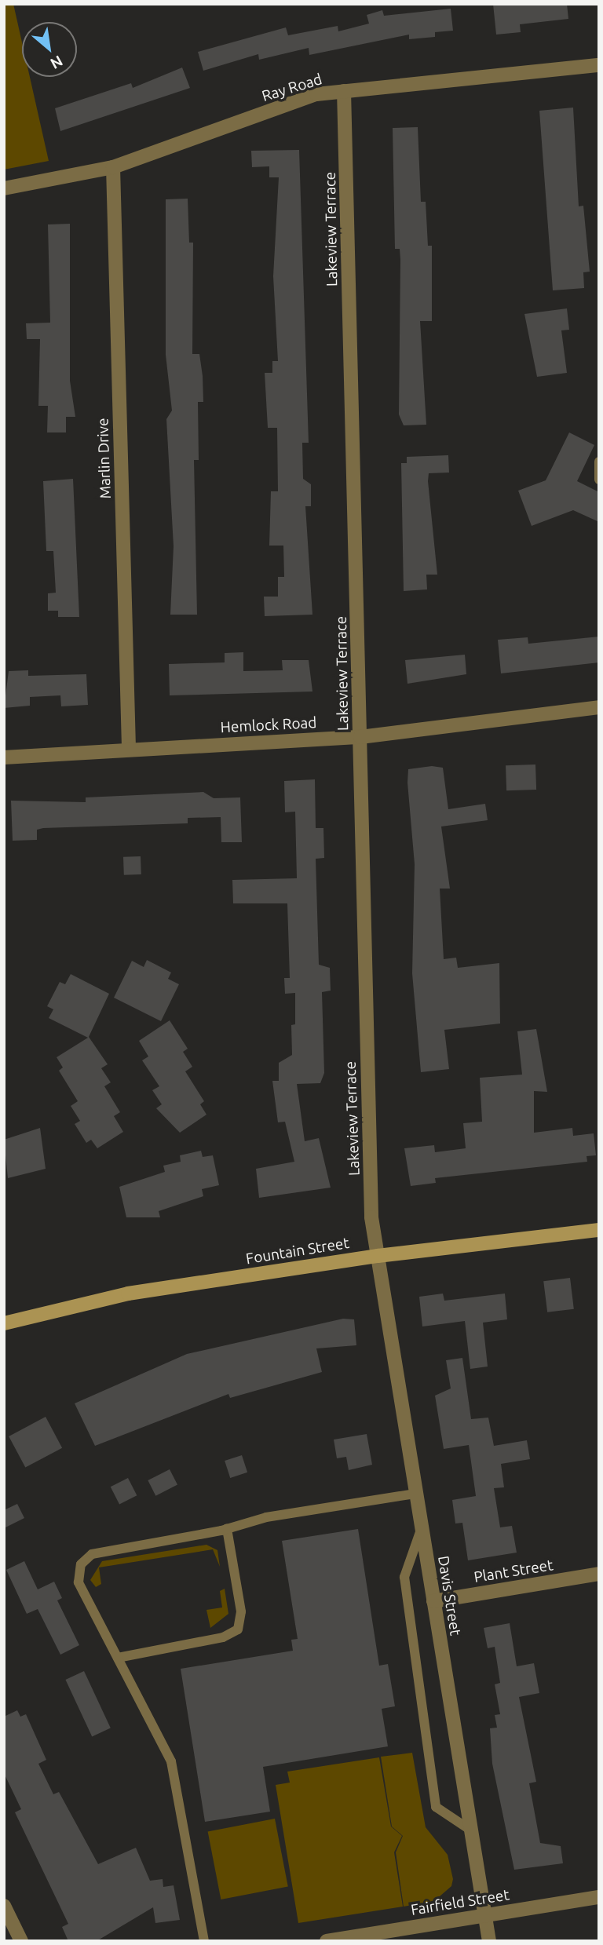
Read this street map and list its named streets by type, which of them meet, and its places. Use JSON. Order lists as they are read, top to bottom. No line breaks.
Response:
{"streets":{"main road":["Fountain Street"],"street":["Ray Road","Lakeview Terrace","Marlin Drive","Hemlock Road","Plant Street","Davis Street","Fairfield Street"]},"crossings":[["Ray Road","Lakeview Terrace"],["Ray Road","Marlin Drive"],["Lakeview Terrace","Hemlock Road"],["Lakeview Terrace","Fountain Street"],["Lakeview Terrace","Davis Street"],["Marlin Drive","Hemlock Road"],["Fountain Street","Davis Street"],["Plant Street","Davis Street"],["Davis Street","Fairfield Street"]],"north":"bottom right"}
